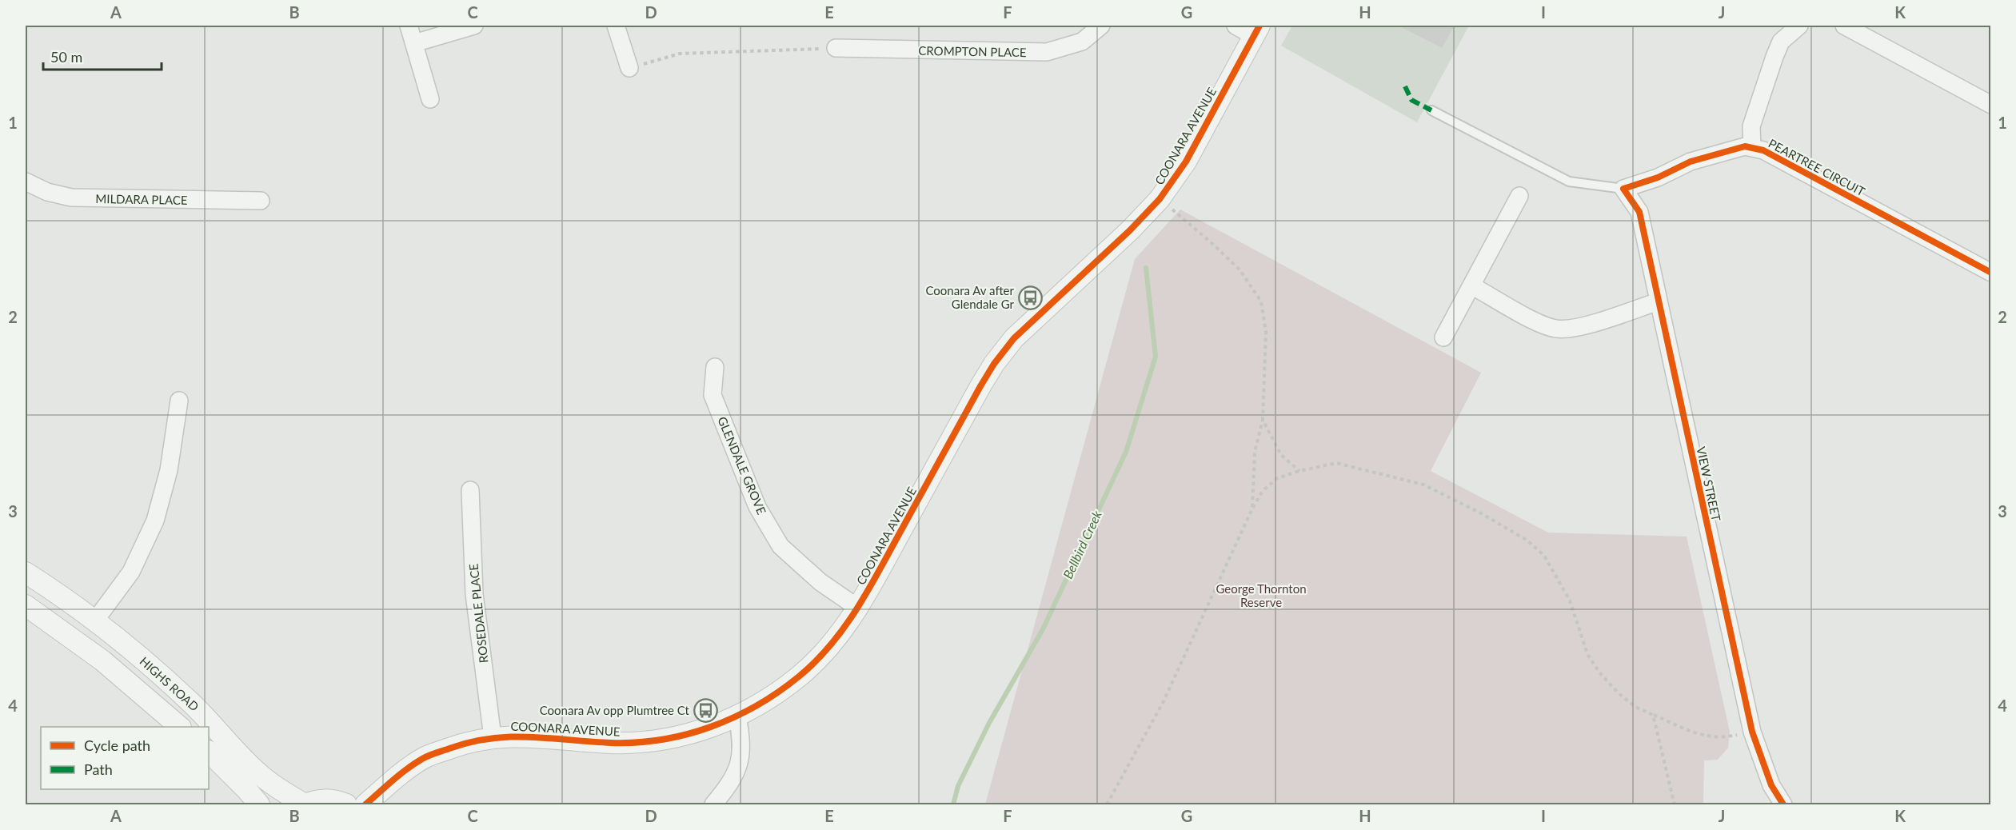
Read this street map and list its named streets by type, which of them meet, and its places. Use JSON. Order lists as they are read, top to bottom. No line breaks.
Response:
{"streets":{"street":["CROMPTON PLACE","COONARA AVENUE","PEARTREE CIRCUIT","MILDARA PLACE","GLENDALE GROVE","VIEW STREET","ROSEDALE PLACE","HIGHS ROAD"]},"crossings":[["COONARA AVENUE","GLENDALE GROVE"],["COONARA AVENUE","ROSEDALE PLACE"],["PEARTREE CIRCUIT","VIEW STREET"]],"water":["Bellbird Creek"],"parks":["George Thornton Reserve"],"places":{"bus stop":["Coonara Av after Glendale Gr","Coonara Av opp Plumtree Ct"]},"legend":["Cycle path","Path"],"scale_bar":"50 m","grid":{"columns":["A","B","C","D","E","F","G","H","I","J","K"],"rows":["1","2","3","4"]}}
